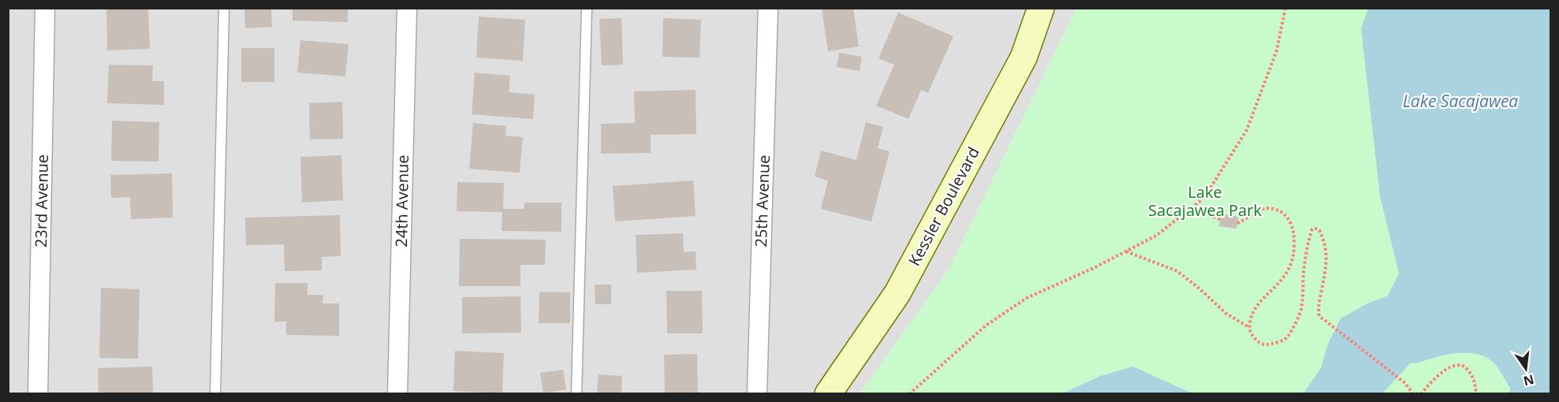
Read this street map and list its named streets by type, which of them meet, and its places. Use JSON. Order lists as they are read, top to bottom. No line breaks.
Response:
{"streets":{"street":["23rd Avenue","24th Avenue","25th Avenue","Kessler Boulevard"]},"water":["Lake Sacajawea"],"parks":["Lake Sacajawea Park"],"north":"bottom"}
